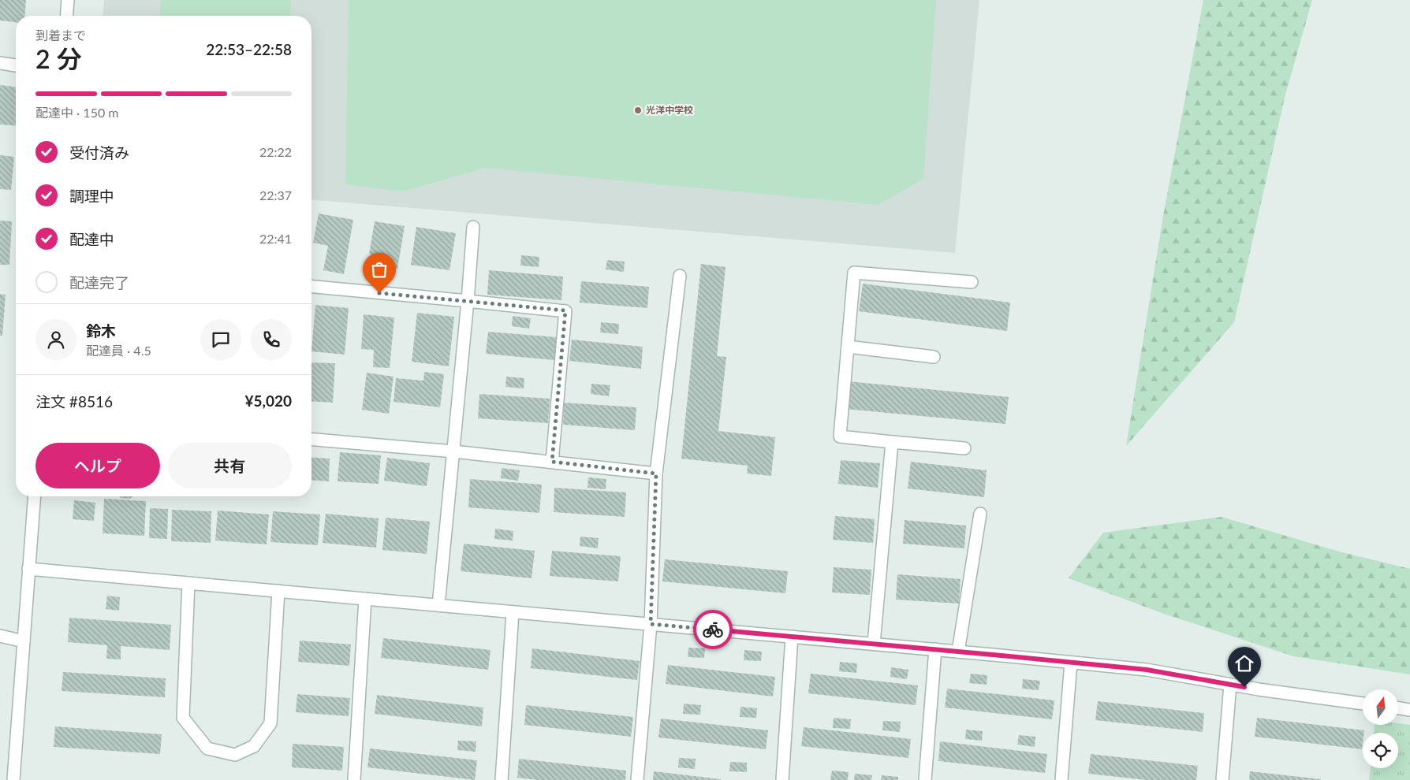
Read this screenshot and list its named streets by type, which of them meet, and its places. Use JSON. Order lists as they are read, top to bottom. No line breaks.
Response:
{"places":["光洋中学校"],"north":"top","page":{"heading":["2 分","到着まで","22:53–22:58"],"panel":["鈴木","配達員 · 4.5","注文 #8516","¥5,020"],"bar":"配達中 · 150 m","list":[["受付済み","22:22"],["調理中","22:37"],["配達中","22:41"],"配達完了"],"buttons":["ヘルプ","共有"]}}
